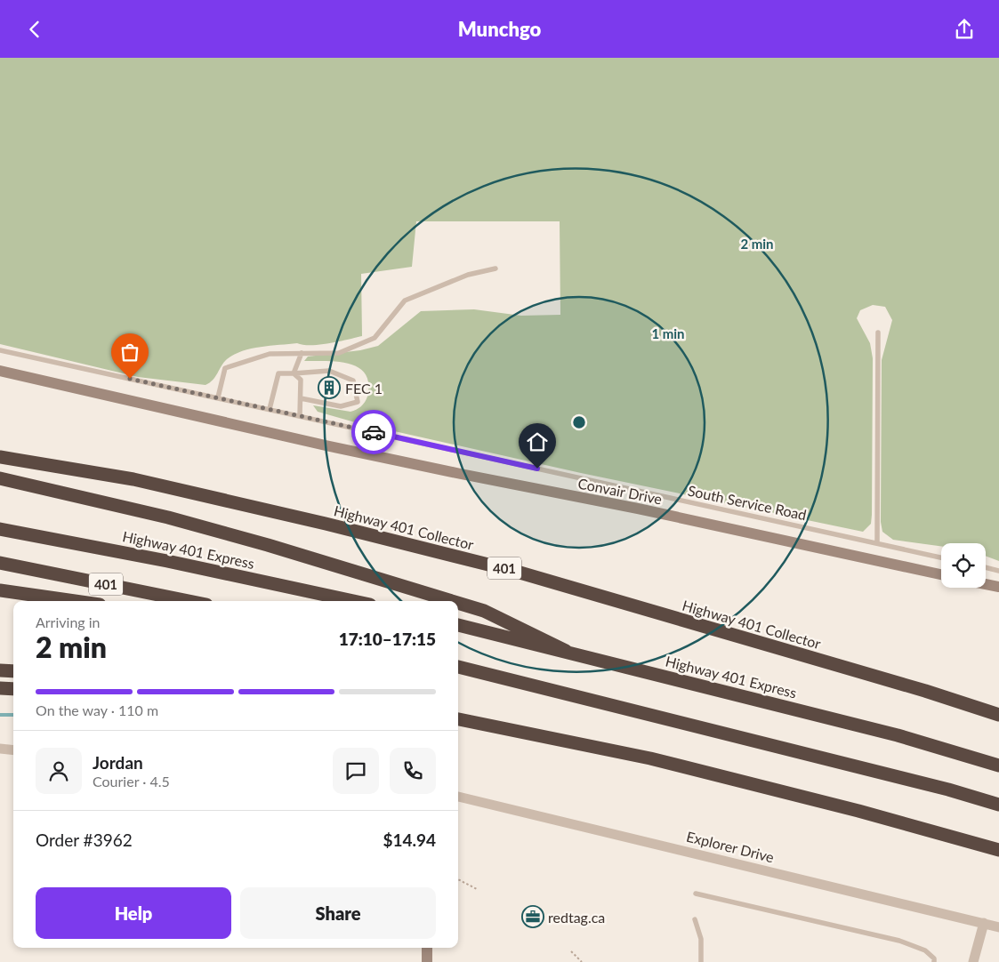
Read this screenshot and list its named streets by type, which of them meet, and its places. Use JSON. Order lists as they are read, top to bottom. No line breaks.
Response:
{"streets":{"highway":["Highway 401 Collector","Highway 401 Express","401"],"street":["Convair Drive","Explorer Drive"],"lane":["South Service Road"]},"places":{"building":["FEC 1"],"office":["redtag.ca"]},"page":{"header":"Munchgo","heading":["2 min","Arriving in","17:10–17:15"],"panel":["Jordan","Courier · 4.5","Order #3962","$14.94"],"bar":"On the way · 110 m","buttons":["Help","Share"]},"rings":["2 min","1 min"]}
